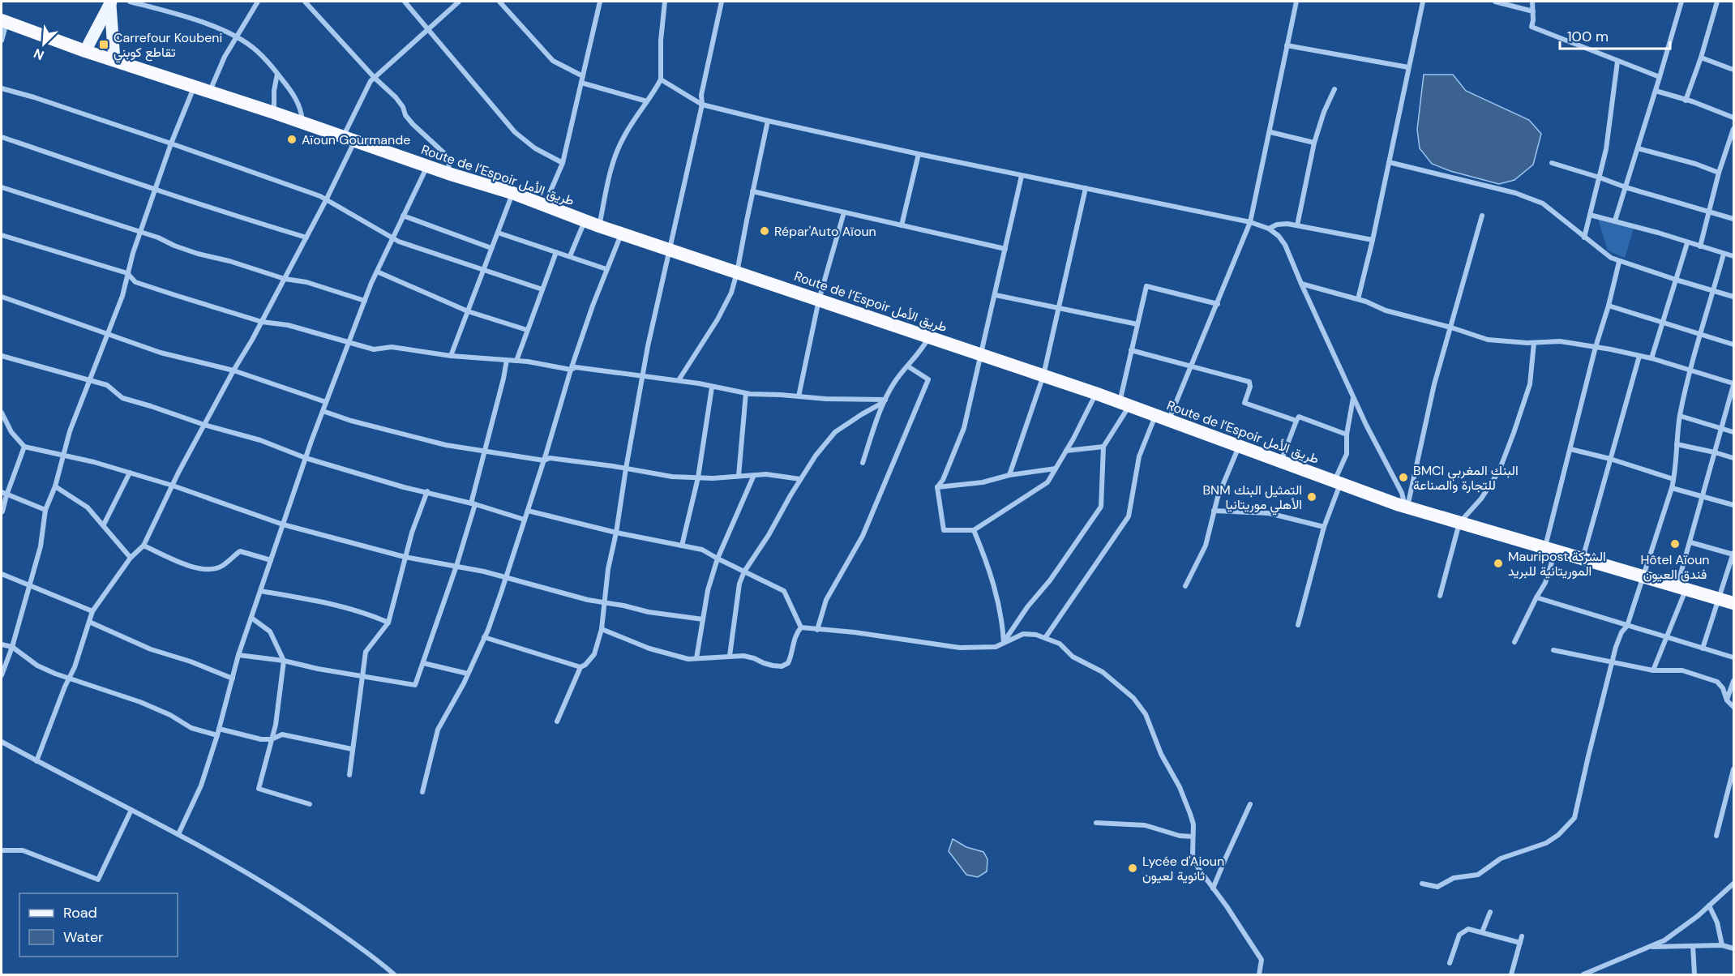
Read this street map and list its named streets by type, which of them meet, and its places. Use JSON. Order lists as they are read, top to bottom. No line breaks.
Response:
{"streets":{"highway":["Route de l’Espoir طريق الأمل"]},"places":{"transit":["Carrefour Koubeni تقاطع كوبني"],"other":["Aïoun Gourmande","Répar'Auto Aïoun","BMCI البنك المغربي للتجارة والصناعة","BNM التمثيل البنك الأهلي موريتانيا","Hôtel Aïoun فندق العيون","Mauripost الشركة الموريتانية للبريد","Lycée d'Aioun ثانوية لعيون"]},"legend":["Road","Water"],"scale_bar":"100 m","north":"bottom left"}
